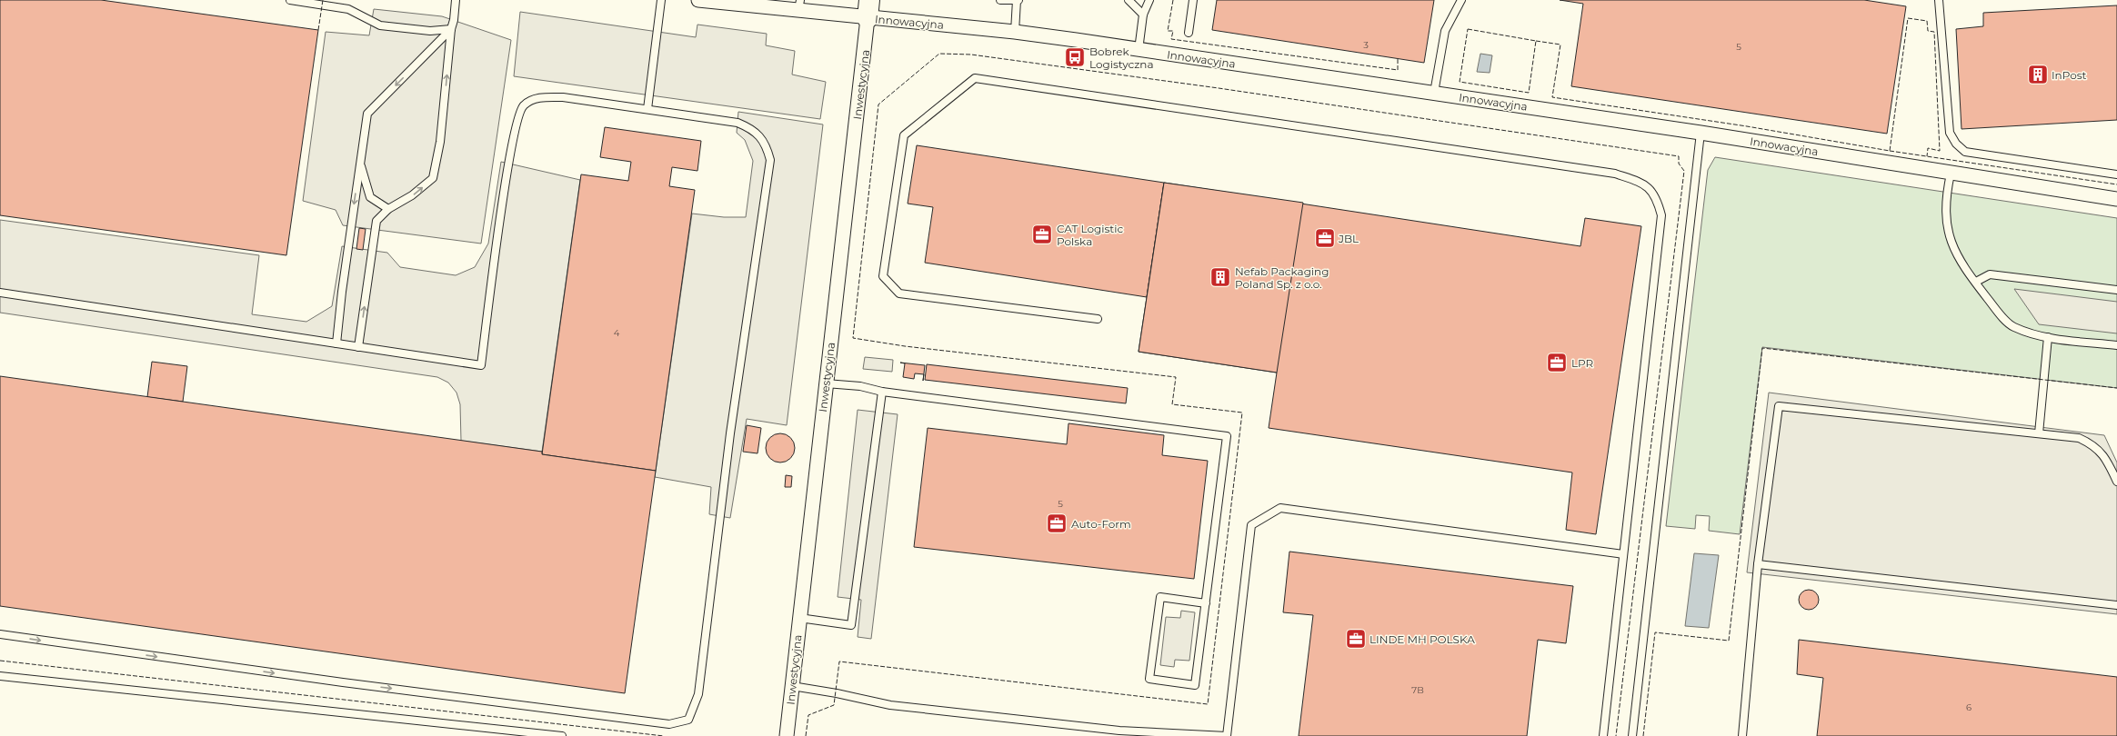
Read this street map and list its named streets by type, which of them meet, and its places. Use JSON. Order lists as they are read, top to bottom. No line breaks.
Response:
{"streets":{"street":["Innowacyjna","Inwestycyjna"]},"crossings":[["Innowacyjna","Inwestycyjna"]],"places":{"bus stop":["Bobrek Logistyczna"],"building":["InPost","Nefab Packaging Poland Sp. z o.o."],"office":["CAT Logistic Polska","JBL","LPR","Auto-Form","LINDE MH POLSKA"]},"house_numbers":["3","5","4","5","7B","6"]}
